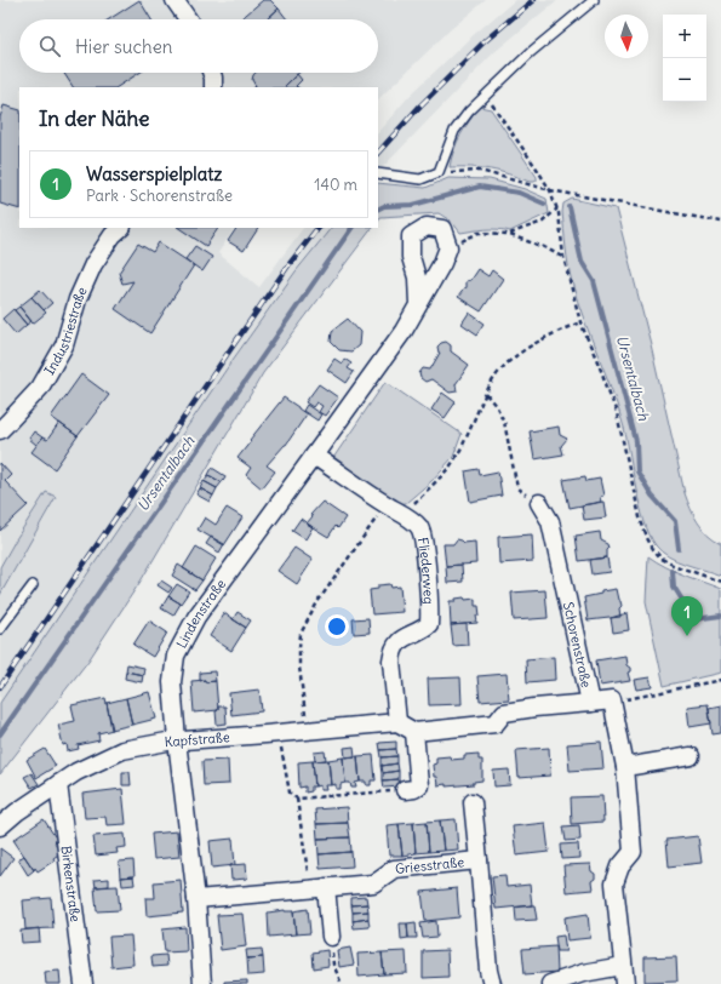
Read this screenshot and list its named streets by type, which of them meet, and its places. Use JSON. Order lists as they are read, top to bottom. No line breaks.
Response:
{"streets":{"street":["Industriestraße","Fliederweg","Lindenstraße","Schorenstraße","Kapfstraße","Griesstraße","Birkenstraße"]},"crossings":[["Fliederweg","Lindenstraße"],["Fliederweg","Kapfstraße"],["Lindenstraße","Kapfstraße"],["Lindenstraße","Griesstraße"],["Kapfstraße","Birkenstraße"]],"water":["Ursentalbach"],"north":"bottom","page":{"map_buttons":["+","−"],"search":"Hier suchen","heading":"In der Nähe","list":[{"mark":"1","name":"Wasserspielplatz","note":"Park · Schorenstraße","value":"140 m"}],"pins":"1"}}
